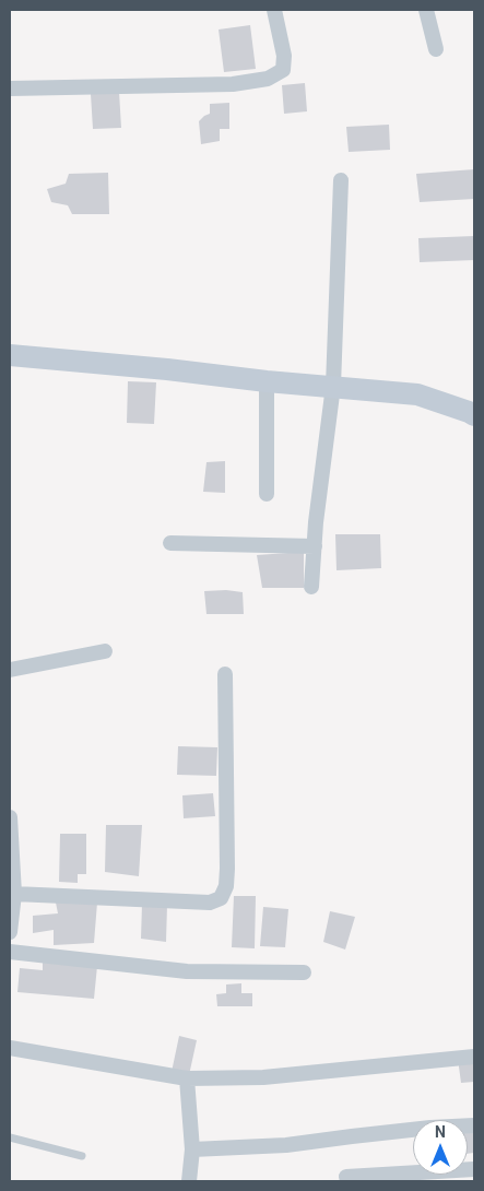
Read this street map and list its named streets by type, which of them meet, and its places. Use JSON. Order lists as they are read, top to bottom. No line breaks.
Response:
{"north":"top"}
